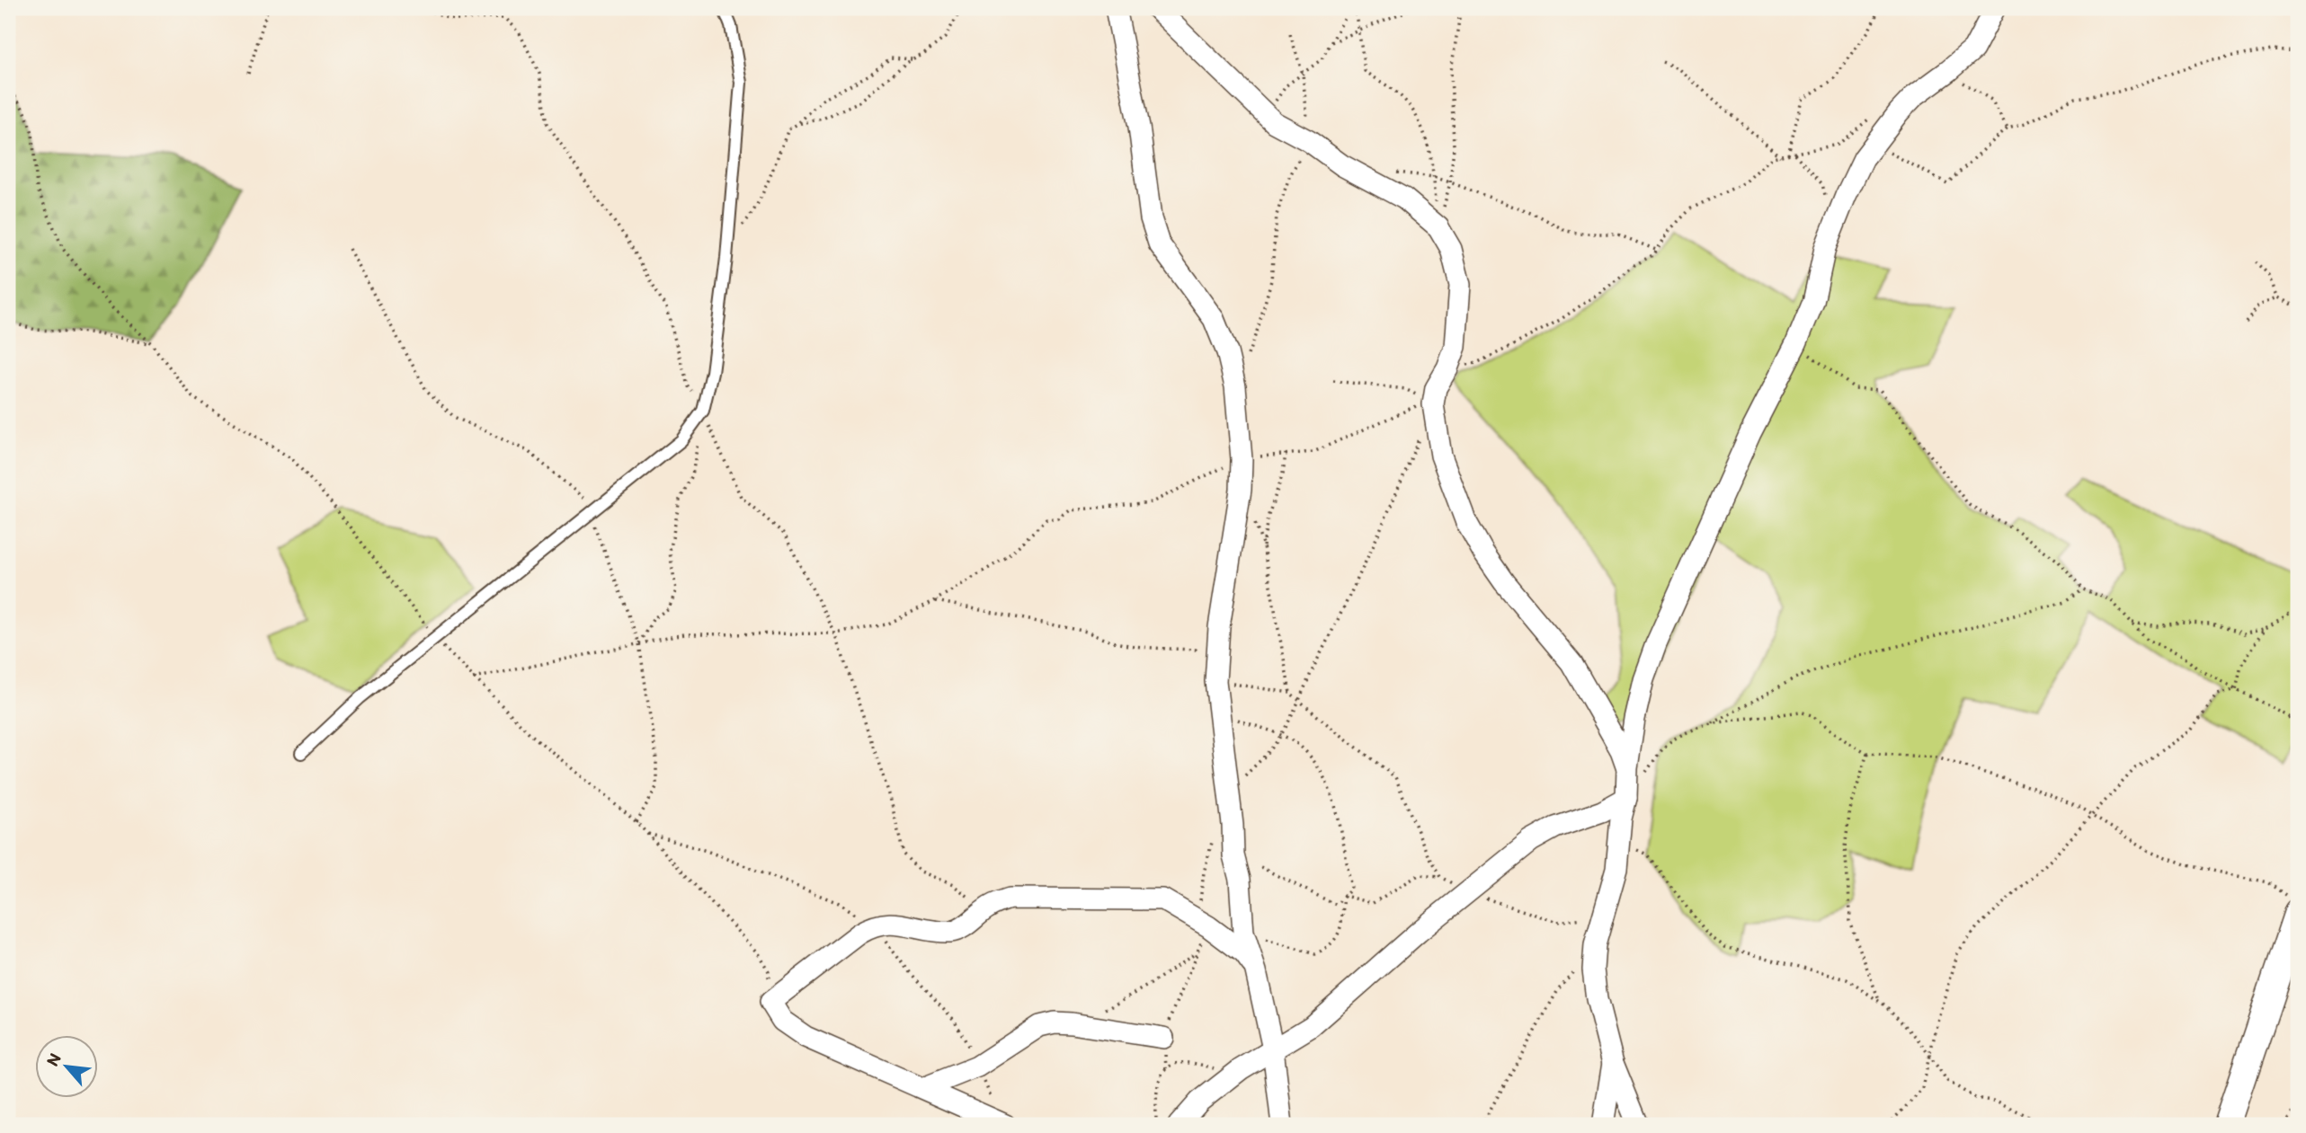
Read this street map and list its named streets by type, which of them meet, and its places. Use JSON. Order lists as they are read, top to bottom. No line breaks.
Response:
{"north":"top left"}
